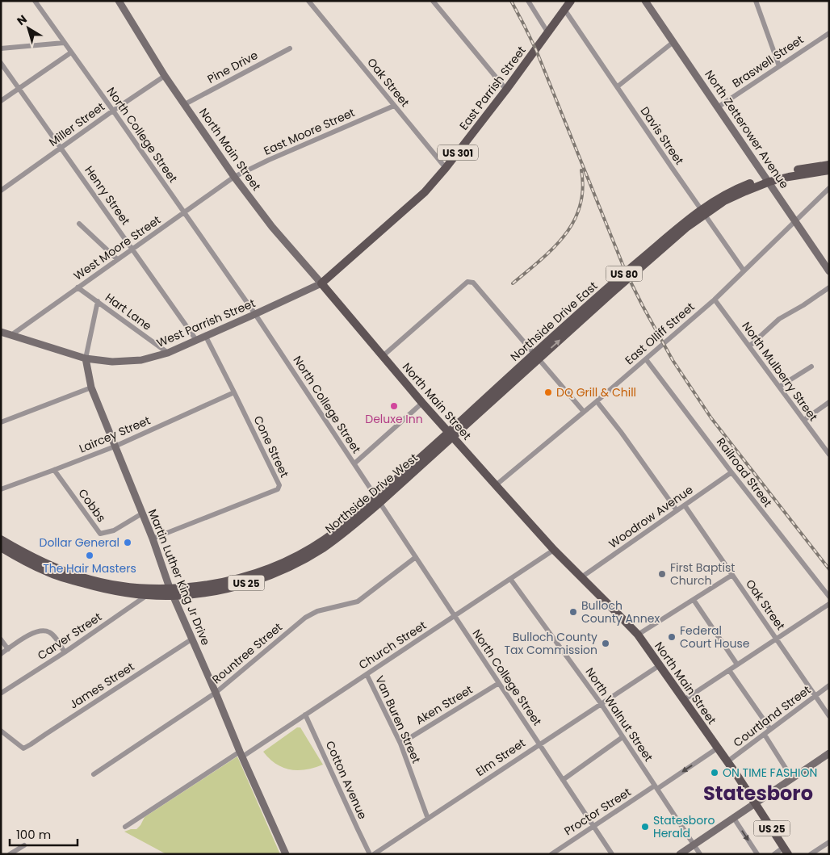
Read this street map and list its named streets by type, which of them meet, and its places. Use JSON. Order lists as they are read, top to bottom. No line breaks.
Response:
{"streets":{"main road":["East Parrish Street","North Main Street","US 301","US 80","Northside Drive East","Northside Drive West","US 25"],"street":["Braswell Street","Pine Drive","Oak Street","Miller Street","North Zetterower Avenue","East Moore Street","North College Street","Davis Street","Henry Street","West Moore Street","Hart Lane","West Parrish Street","East Olliff Street","North Mulberry Street","Laircey Street","Cone Street","Railroad Street","Cobbs","Woodrow Avenue","Martin Luther King Jr Drive","Carver Street","Church Street","Rountree Street","James Street","Aken Street","North Walnut Street","Courtland Street","Van Buren Street","Elm Street","Cotton Avenue","Proctor Street"]},"crossings":[["Braswell Street","North Zetterower Avenue"],["Pine Drive","North Main Street"],["Oak Street","East Parrish Street"],["Oak Street","East Moore Street"],["Oak Street","Woodrow Avenue"],["Oak Street","Courtland Street"],["East Parrish Street","Davis Street"],["East Parrish Street","North Main Street"],["East Parrish Street","West Parrish Street"],["Miller Street","North College Street"],["Miller Street","North Main Street"],["Miller Street","Henry Street"],["North Zetterower Avenue","Northside Drive East"],["North Zetterower Avenue","East Olliff Street"],["East Moore Street","North Main Street"],["East Moore Street","West Moore Street"],["North College Street","West Moore Street"],["North College Street","West Parrish Street"],["North College Street","Northside Drive West"],["North College Street","Church Street"],["North College Street","Rountree Street"],["North College Street","Aken Street"],["North College Street","Elm Street"],["North College Street","Proctor Street"],["Davis Street","Northside Drive East"],["Davis Street","East Olliff Street"],["North Main Street","West Moore Street"],["North Main Street","Northside Drive East"],["North Main Street","West Parrish Street"],["North Main Street","East Olliff Street"],["North Main Street","Northside Drive West"],["North Main Street","Woodrow Avenue"],["North Main Street","US 25"],["North Main Street","Church Street"],["North Main Street","Courtland Street"],["North Main Street","Elm Street"],["North Main Street","Proctor Street"],["Henry Street","West Moore Street"],["Henry Street","West Parrish Street"],["West Moore Street","Hart Lane"],["West Moore Street","West Parrish Street"],["Hart Lane","West Parrish Street"],["Hart Lane","Martin Luther King Jr Drive"],["Northside Drive East","Northside Drive West"],["West Parrish Street","Cone Street"],["West Parrish Street","Martin Luther King Jr Drive"],["East Olliff Street","North Mulberry Street"],["East Olliff Street","Railroad Street"],["Laircey Street","Cone Street"],["Laircey Street","Cobbs"],["Laircey Street","Martin Luther King Jr Drive"],["Cone Street","Martin Luther King Jr Drive"],["Railroad Street","Woodrow Avenue"],["Northside Drive West","Martin Luther King Jr Drive"],["Northside Drive West","Carver Street"],["Cobbs","Martin Luther King Jr Drive"],["Martin Luther King Jr Drive","Church Street"],["Martin Luther King Jr Drive","Rountree Street"],["Martin Luther King Jr Drive","James Street"],["Church Street","North Walnut Street"],["Church Street","Van Buren Street"],["Church Street","Cotton Avenue"],["Aken Street","Van Buren Street"],["North Walnut Street","Elm Street"],["North Walnut Street","Proctor Street"],["Van Buren Street","Elm Street"]],"one_way":["Proctor Street"],"districts":["Statesboro"],"places":["DQ Grill & Chill","Deluxe Inn","Dollar General","The Hair Masters","First Baptist Church","Bulloch County Annex","Federal Court House","Bulloch County Tax Commission","ON TIME FASHION","Statesboro Herald"],"scale_bar":"100 m","north":"top left"}
